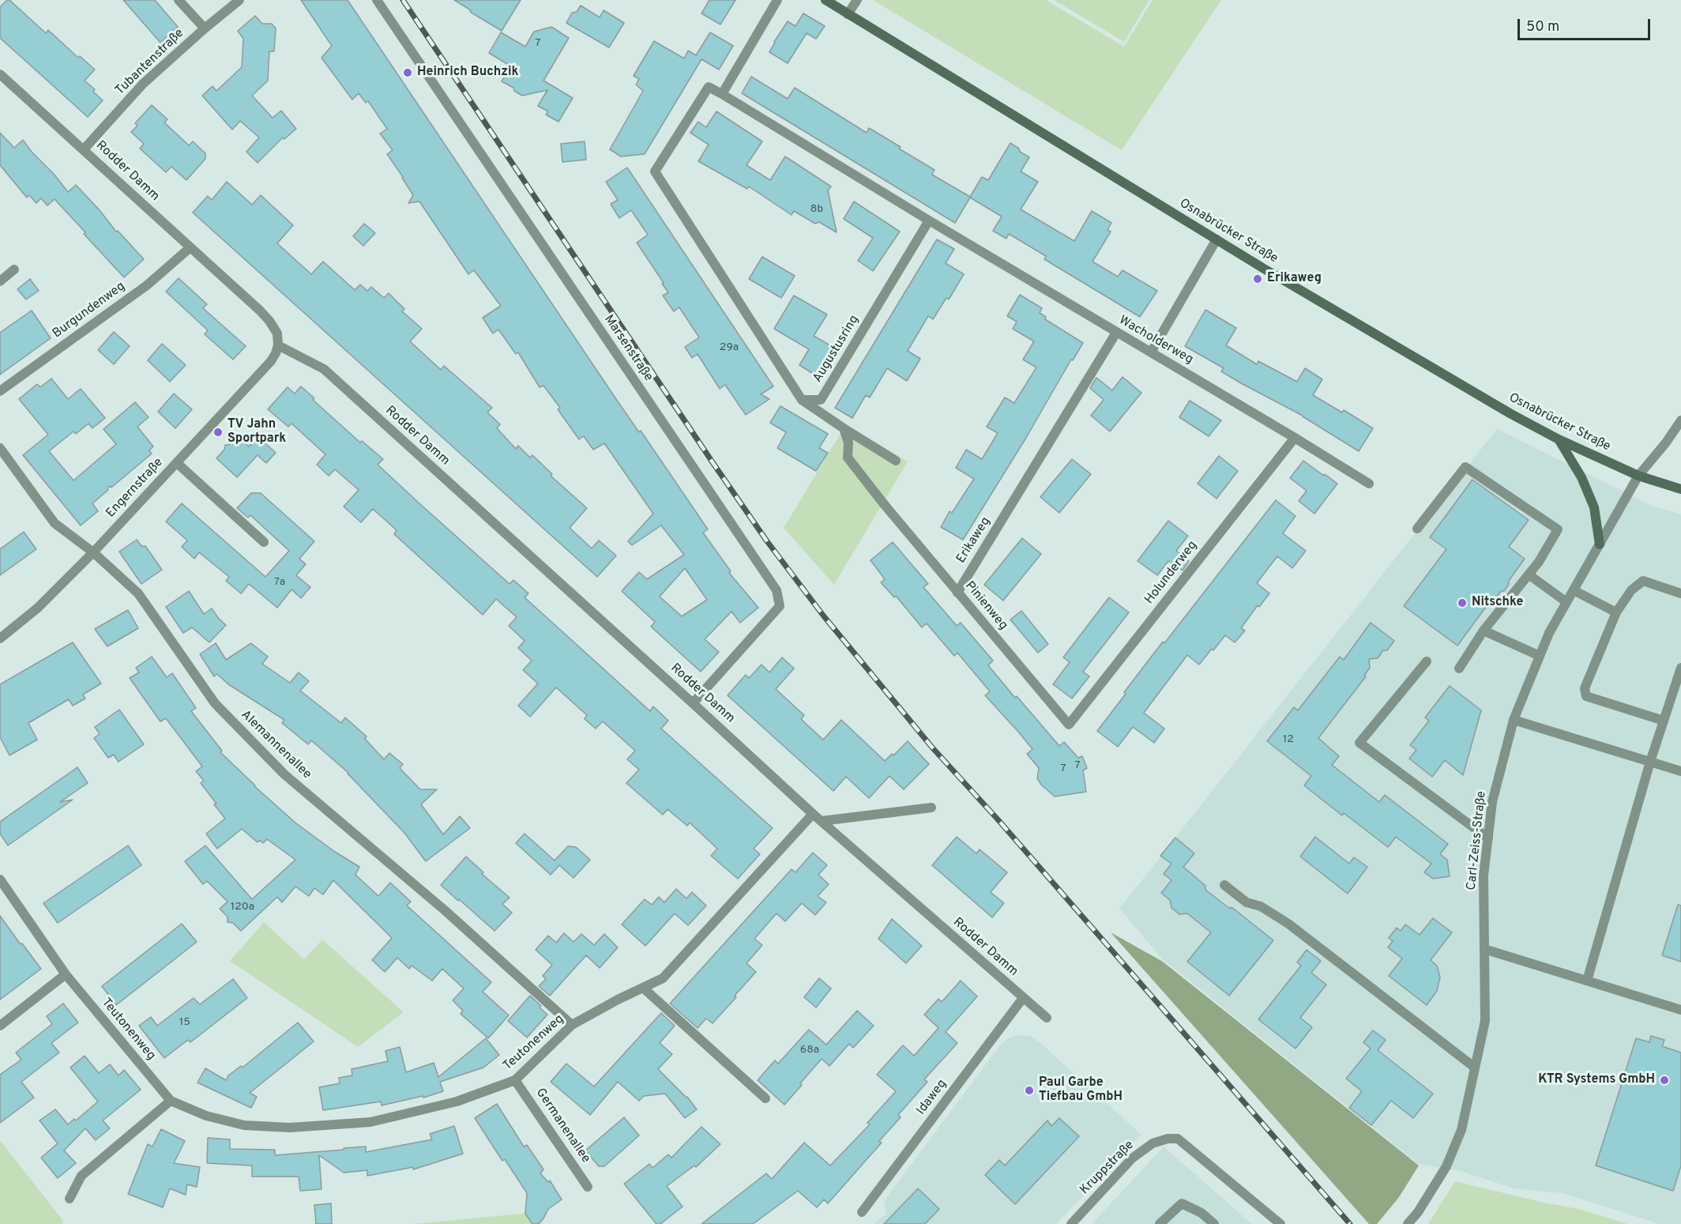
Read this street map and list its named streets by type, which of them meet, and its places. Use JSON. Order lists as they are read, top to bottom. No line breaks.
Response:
{"streets":{"main road":["Osnabrücker Straße"],"street":["Tubantenstraße","Rodder Damm","Burgundenweg","Wacholderweg","Marsenstraße","Augustusring","Engernstraße","Erikaweg","Holunderweg","Pinienweg","Alemannenallee","Carl-Zeiss-Straße","Teutonenweg","Idaweg","Germanenallee","Kruppstraße"]},"crossings":[["Tubantenstraße","Rodder Damm"],["Rodder Damm","Burgundenweg"],["Rodder Damm","Marsenstraße"],["Rodder Damm","Engernstraße"],["Rodder Damm","Teutonenweg"],["Rodder Damm","Idaweg"],["Osnabrücker Straße","Carl-Zeiss-Straße"],["Wacholderweg","Augustusring"],["Wacholderweg","Erikaweg"],["Wacholderweg","Holunderweg"],["Engernstraße","Alemannenallee"],["Erikaweg","Pinienweg"],["Holunderweg","Pinienweg"],["Alemannenallee","Teutonenweg"],["Teutonenweg","Germanenallee"]],"places":["Heinrich Buchzik","Erikaweg","TV Jahn Sportpark","Nitschke","KTR Systems GmbH","Paul Garbe Tiefbau GmbH"],"house_numbers":["7","8b","29a","7a","12","7","7","120a","15","68a"],"scale_bar":"50 m"}
